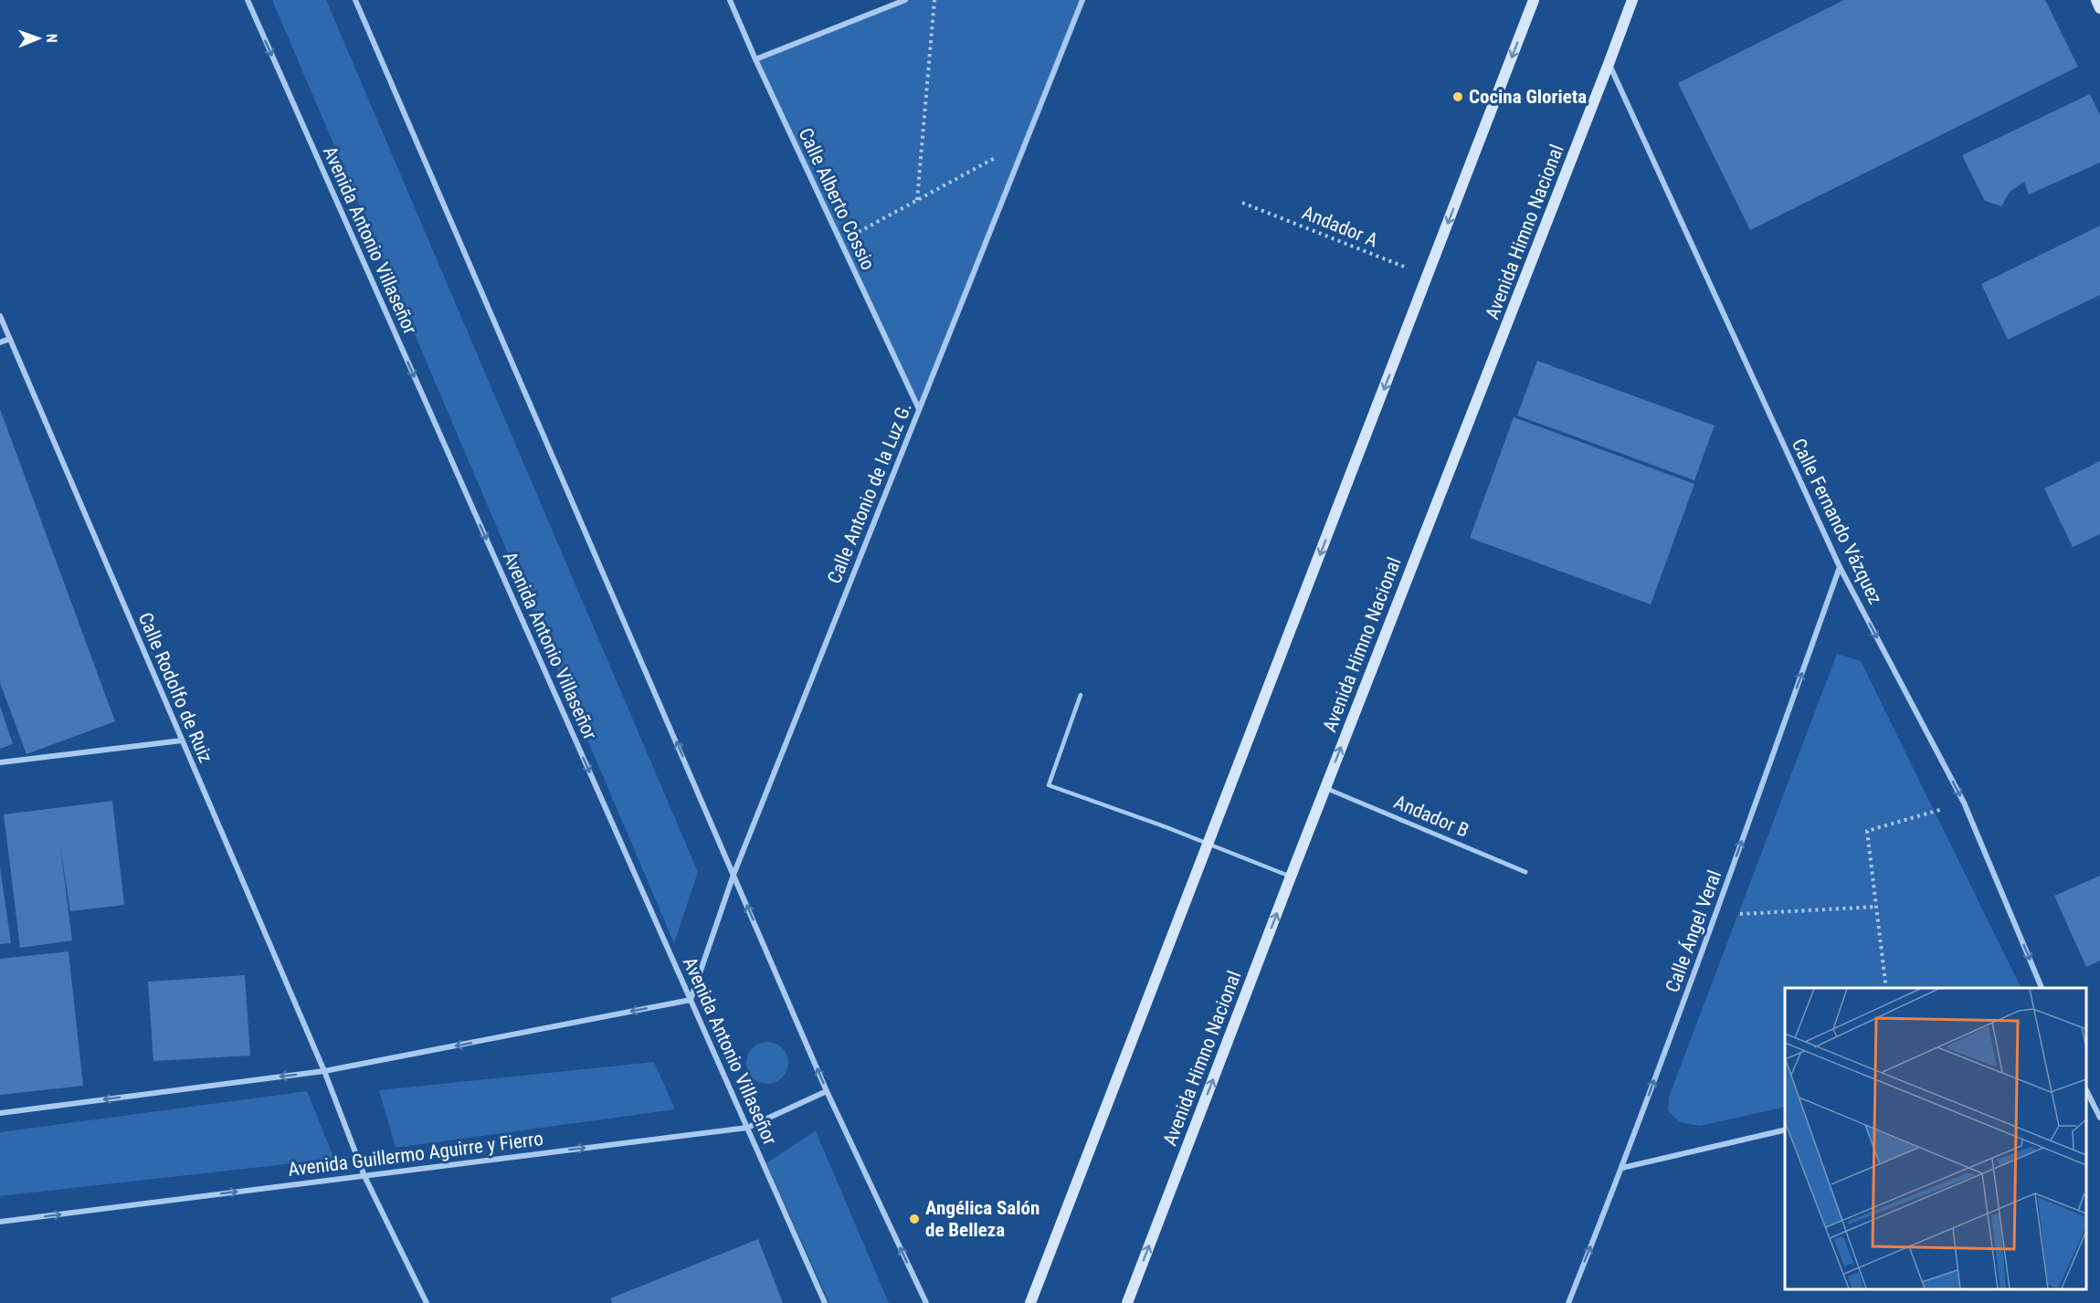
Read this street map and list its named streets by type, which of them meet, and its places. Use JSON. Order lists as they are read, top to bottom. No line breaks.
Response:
{"streets":{"main road":["Avenida Himno Nacional"],"street":["Calle Alberto Cossio","Avenida Antonio Villaseñor","Calle Antonio de la Luz G.","Calle Fernando Vázquez","Calle Rodolfo de Ruiz","Andador B","Calle Ángel Veral","Avenida Guillermo Aguirre y Fierro"],"path":["Andador A"]},"crossings":[["Calle Alberto Cossio","Calle Antonio de la Luz G."],["Avenida Himno Nacional","Calle Fernando Vázquez"],["Avenida Himno Nacional","Andador B"],["Avenida Antonio Villaseñor","Calle Antonio de la Luz G."],["Avenida Antonio Villaseñor","Avenida Guillermo Aguirre y Fierro"],["Calle Fernando Vázquez","Calle Ángel Veral"],["Calle Rodolfo de Ruiz","Avenida Guillermo Aguirre y Fierro"]],"one_way":["Avenida Antonio Villaseñor","Calle Fernando Vázquez","Calle Ángel Veral","Avenida Guillermo Aguirre y Fierro"],"places":["Cocina Glorieta","Angélica Salón de Belleza"],"north":"right"}
